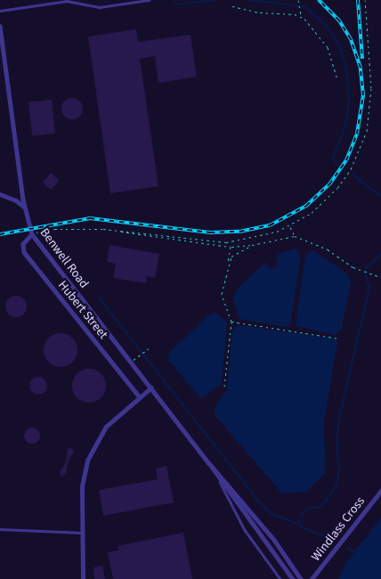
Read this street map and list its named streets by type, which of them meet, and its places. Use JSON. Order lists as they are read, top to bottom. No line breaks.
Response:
{"streets":{"street":["Benwell Road","Hubert Street","Windlass Cross"]},"crossings":[["Benwell Road","Hubert Street"]]}
